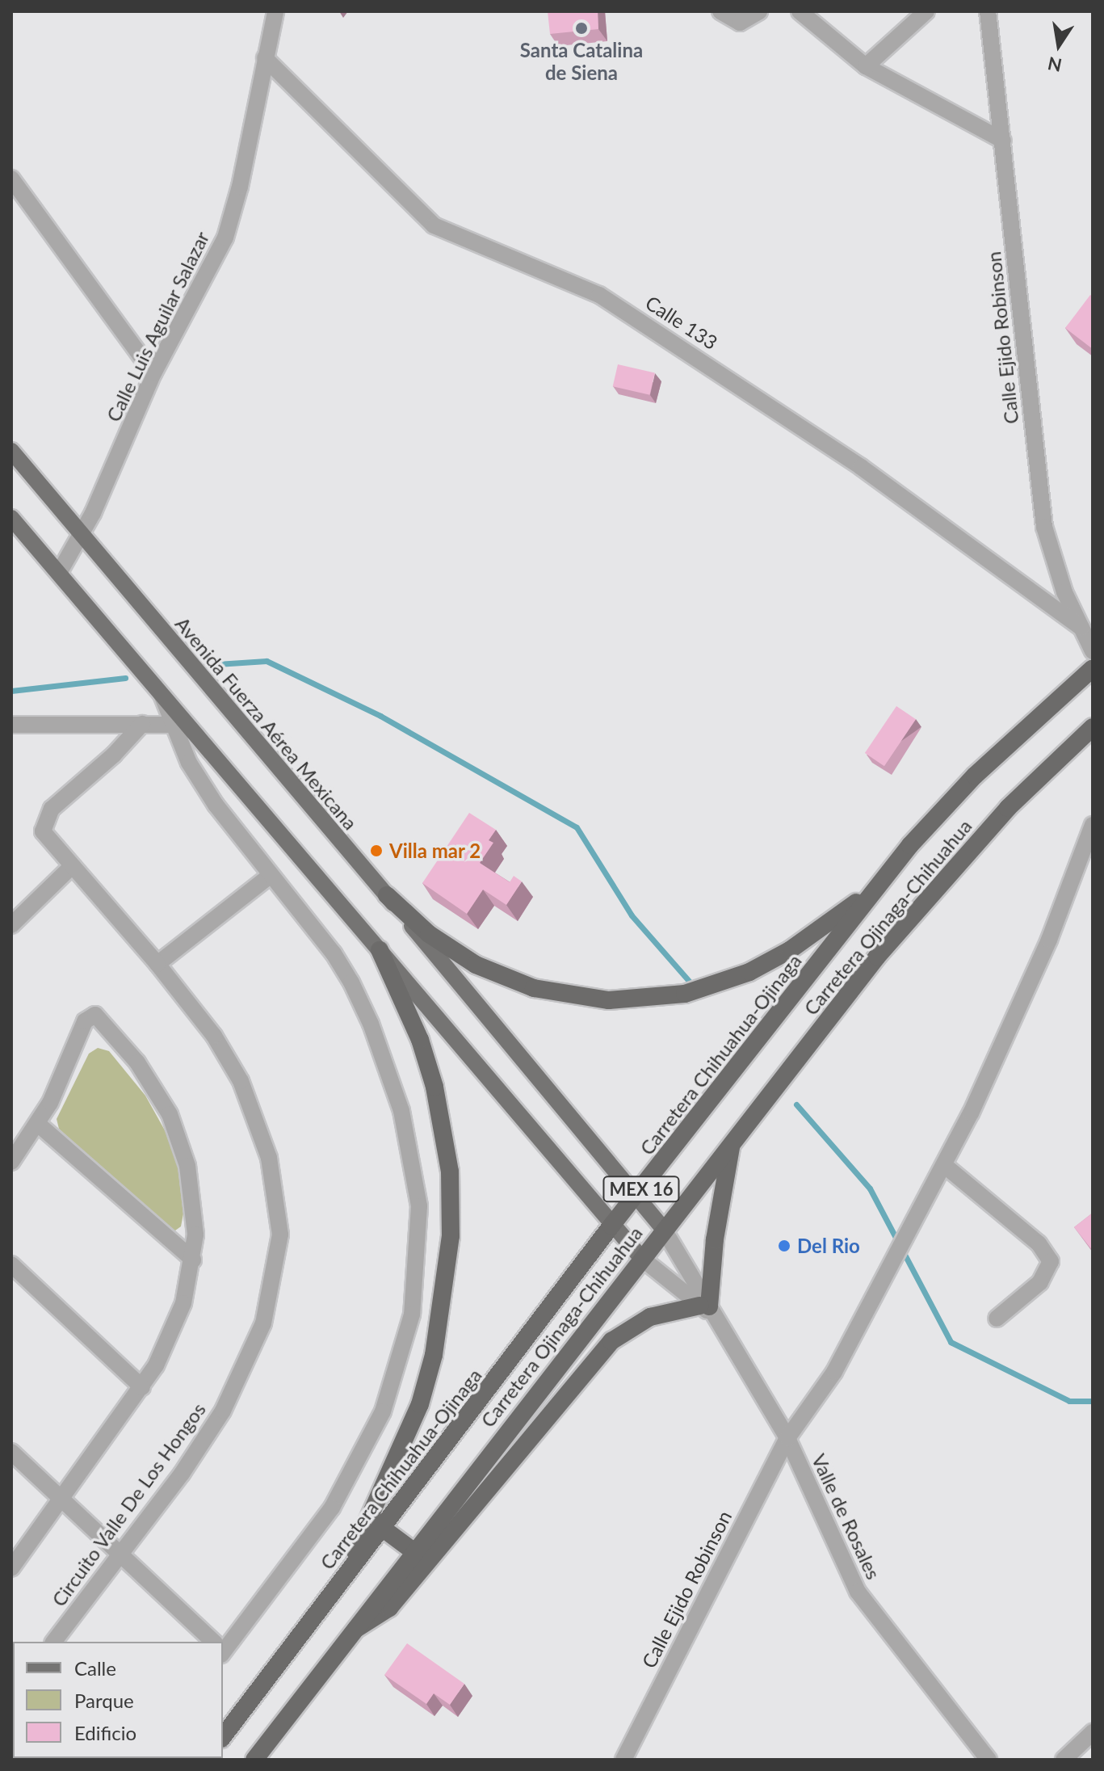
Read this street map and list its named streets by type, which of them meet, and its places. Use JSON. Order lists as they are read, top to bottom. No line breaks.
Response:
{"streets":{"highway":["Carretera Ojinaga-Chihuahua","Carretera Chihuahua-Ojinaga","MEX 16"],"main road":["Avenida Fuerza Aérea Mexicana"],"street":["Calle 133","Calle Luis Aguilar Salazar","Calle Ejido Robinson","Circuito Valle De Los Hongos","Valle de Rosales"]},"crossings":[["Calle 133","Calle Luis Aguilar Salazar"],["Calle 133","Calle Ejido Robinson"],["Calle Luis Aguilar Salazar","Avenida Fuerza Aérea Mexicana"],["Calle Ejido Robinson","Valle de Rosales"],["Avenida Fuerza Aérea Mexicana","Carretera Ojinaga-Chihuahua"],["Avenida Fuerza Aérea Mexicana","Carretera Chihuahua-Ojinaga"],["Avenida Fuerza Aérea Mexicana","Valle de Rosales"],["Carretera Ojinaga-Chihuahua","Valle de Rosales"]],"places":["Santa Catalina de Siena","Villa mar 2","Del Rio"],"legend":["Calle","Parque","Edificio"],"north":"bottom"}
